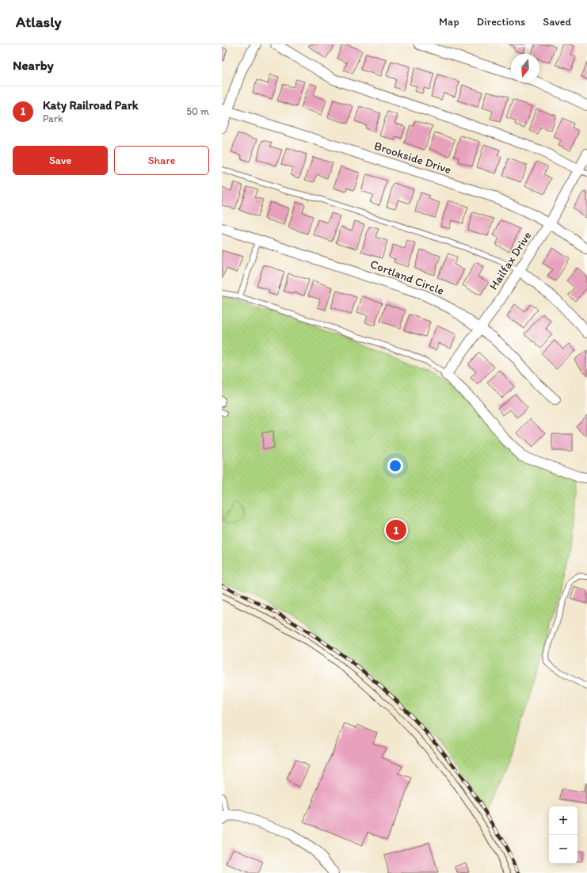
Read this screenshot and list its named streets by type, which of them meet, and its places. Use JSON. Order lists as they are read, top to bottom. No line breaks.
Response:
{"streets":{"street":["Brookside Drive","Hailfax Drive","Cortland Circle"]},"crossings":[["Brookside Drive","Hailfax Drive"],["Hailfax Drive","Cortland Circle"]],"north":"bottom","page":{"header":"Atlasly","nav":["Map","Directions","Saved"],"heading":"Nearby","list":[{"mark":"1","name":"Katy Railroad Park","note":"Park","value":"50 m"}],"buttons":["Save","Share"],"pins":"1","map_buttons":["+","−"]}}
